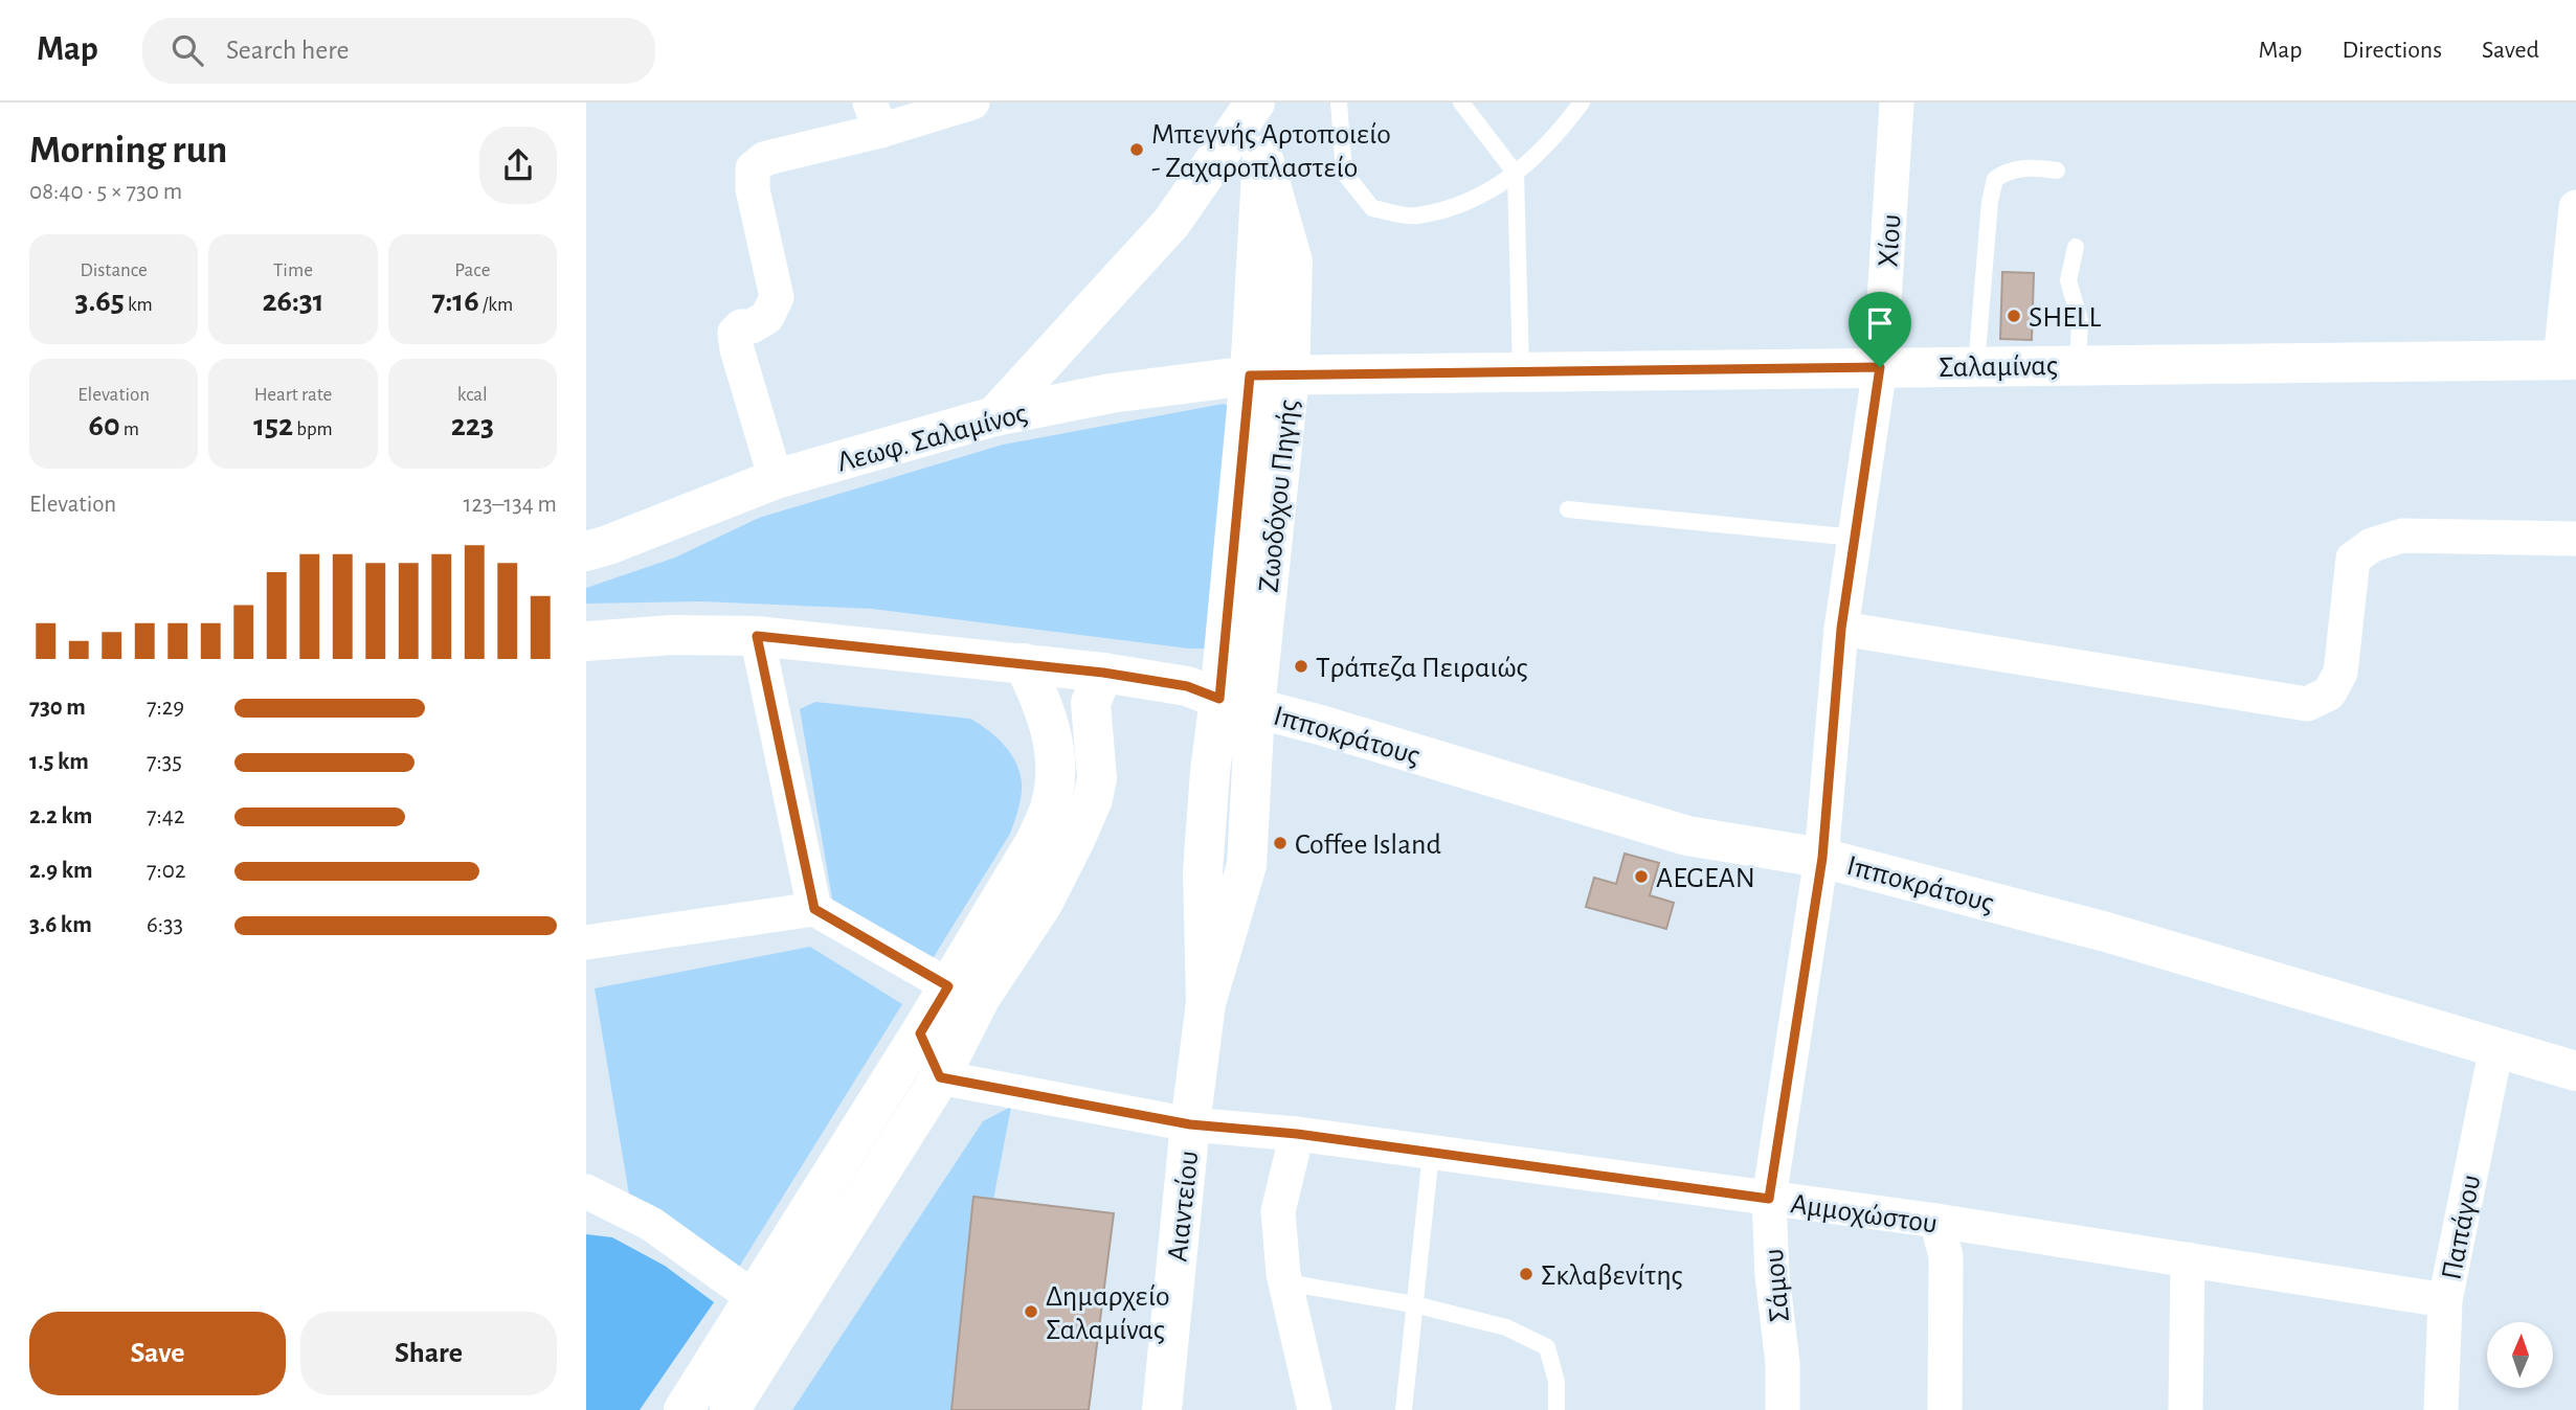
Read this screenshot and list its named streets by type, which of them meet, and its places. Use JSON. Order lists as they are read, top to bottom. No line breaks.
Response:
{"streets":{"main road":["Σαλαμίνας","Λεωφ. Σαλαμίνος","Ζωοδόχου Πηγής","Ιπποκράτους","Αιαντείου"],"street":["Χίου","Αμμοχώστου","Παπάγου","Σάμου"]},"crossings":[["Χίου","Σαλαμίνας"],["Χίου","Ιπποκράτους"],["Χίου","Σάμου"],["Σαλαμίνας","Λεωφ. Σαλαμίνος"],["Σαλαμίνας","Ζωοδόχου Πηγής"],["Λεωφ. Σαλαμίνος","Ζωοδόχου Πηγής"],["Ζωοδόχου Πηγής","Ιπποκράτους"],["Ζωοδόχου Πηγής","Αιαντείου"],["Ιπποκράτους","Αιαντείου"],["Ιπποκράτους","Παπάγου"],["Ιπποκράτους","Σάμου"],["Αιαντείου","Αμμοχώστου"],["Αμμοχώστου","Παπάγου"],["Αμμοχώστου","Σάμου"]],"places":["Μπεγνής Αρτοποιείο - Ζαχαροπλαστείο","SHELL","Τράπεζα Πειραιώς","Coffee Island","AEGEAN","Σκλαβενίτης","Δημαρχείο Σαλαμίνας"],"north":"top","page":{"header":"Map","search":"Search here","nav":["Map","Directions","Saved"],"heading":["Morning run","08:40 · 5 × 730 m"],"stats":[["Distance","3.65 km"],["Time","26:31"],["Pace","7:16 /km"],["Elevation","60 m"],["Heart rate","152 bpm"],["kcal","223"]],"chart":["Elevation","123–134 m"],"list":[{"name":"730 m","note":"7:29"},{"name":"1.5 km","note":"7:35"},{"name":"2.2 km","note":"7:42"},{"name":"2.9 km","note":"7:02"},{"name":"3.6 km","note":"6:33"}],"buttons":["Save","Share"]}}
